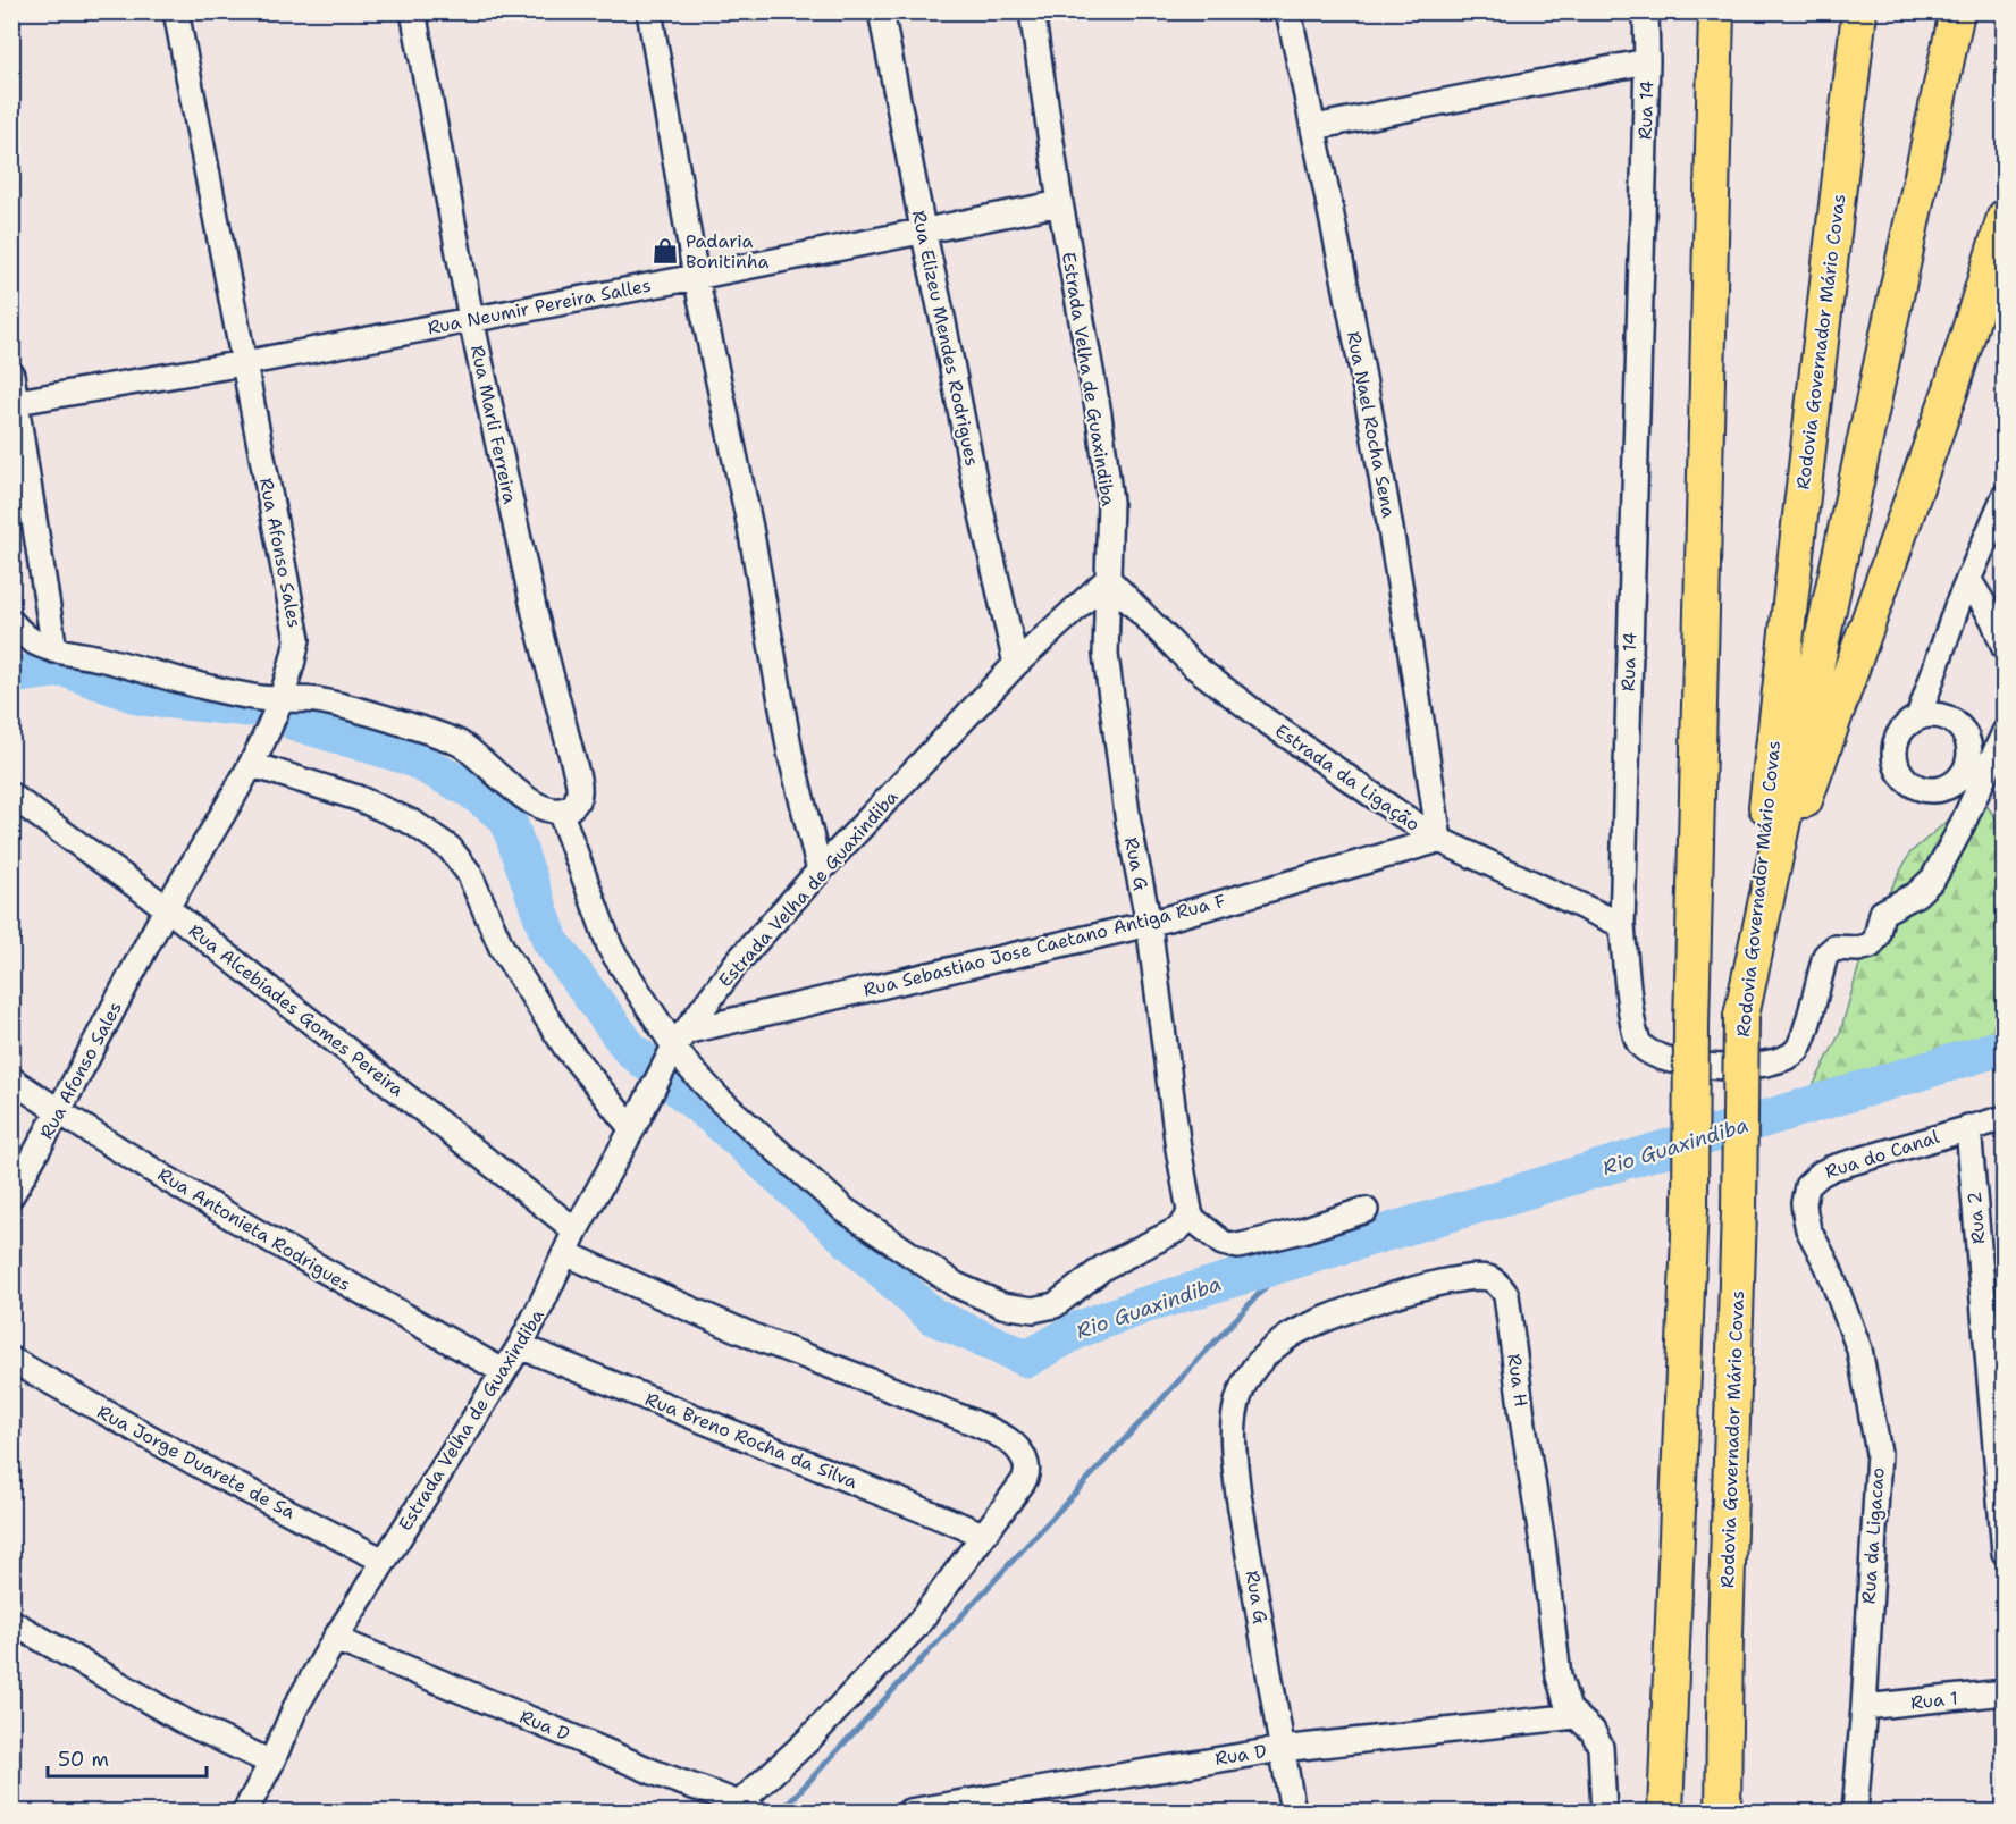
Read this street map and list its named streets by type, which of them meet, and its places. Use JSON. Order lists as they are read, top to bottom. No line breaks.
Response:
{"streets":{"highway":["Rodovia Governador Mário Covas"],"street":["Rua 14","Rua Neumir Pereira Salles","Rua Elizeu Mendes Rodrigues","Estrada Velha de Guaxindiba","Rua Marli Ferreira","Rua Nael Rocha Sena","Rua Afonso Sales","Estrada da Ligação","Rua G","Rua Sebastiao Jose Caetano Antiga Rua F","Rua Alcebiades Gomes Pereira","Rua do Canal","Rua 2","Rua Antonieta Rodrigues","Rua H","Rua Breno Rocha da Silva","Rua Jorge Duarete de Sa","Rua da Ligacao","Rua 1","Rua D"]},"crossings":[["Rua 14","Estrada da Ligação"],["Rua Neumir Pereira Salles","Rua Elizeu Mendes Rodrigues"],["Rua Neumir Pereira Salles","Estrada Velha de Guaxindiba"],["Rua Neumir Pereira Salles","Rua Marli Ferreira"],["Rua Neumir Pereira Salles","Rua Afonso Sales"],["Rua Elizeu Mendes Rodrigues","Estrada Velha de Guaxindiba"],["Estrada Velha de Guaxindiba","Estrada da Ligação"],["Estrada Velha de Guaxindiba","Rua G"],["Estrada Velha de Guaxindiba","Rua Sebastiao Jose Caetano Antiga Rua F"],["Estrada Velha de Guaxindiba","Rua Alcebiades Gomes Pereira"],["Estrada Velha de Guaxindiba","Rua Antonieta Rodrigues"],["Estrada Velha de Guaxindiba","Rua Breno Rocha da Silva"],["Estrada Velha de Guaxindiba","Rua Jorge Duarete de Sa"],["Estrada Velha de Guaxindiba","Rua D"],["Rua Nael Rocha Sena","Estrada da Ligação"],["Rua Nael Rocha Sena","Rua Sebastiao Jose Caetano Antiga Rua F"],["Rua Afonso Sales","Rua Alcebiades Gomes Pereira"],["Rua Afonso Sales","Rua Antonieta Rodrigues"],["Estrada da Ligação","Rua G"],["Estrada da Ligação","Rua Sebastiao Jose Caetano Antiga Rua F"],["Rua G","Rua Sebastiao Jose Caetano Antiga Rua F"],["Rua G","Rua H"],["Rua G","Rua D"],["Rua do Canal","Rua 2"],["Rua do Canal","Rua da Ligacao"],["Rua H","Rua D"],["Rua da Ligacao","Rua 1"]],"water":["Rio Guaxindiba"],"places":{"shop":["Padaria Bonitinha"]},"scale_bar":"50 m"}
